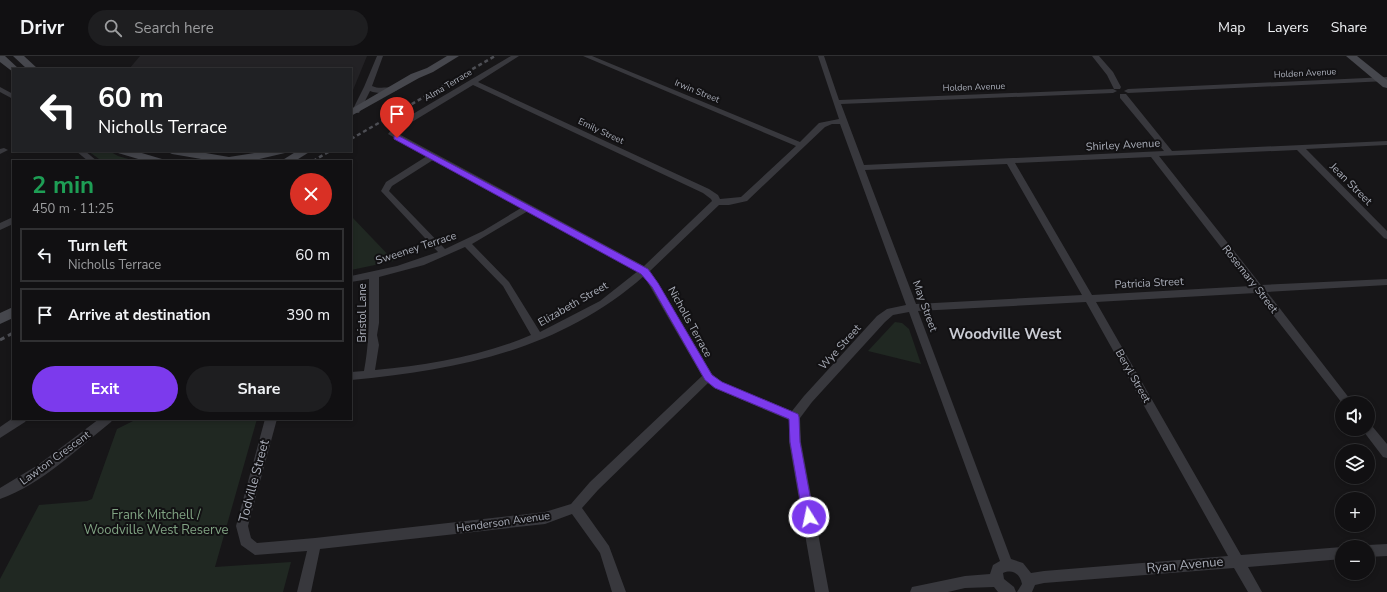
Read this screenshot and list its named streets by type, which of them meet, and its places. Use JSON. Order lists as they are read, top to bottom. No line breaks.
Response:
{"streets":{"street":["Holden Avenue","Alma Terrace","Irwin Street","Emily Street","Shirley Avenue","Jean Street","Sweeney Terrace","Rosemary Street","Patricia Street","Elizabeth Street","May Street","Bristol Lane","Nicholls Terrace","Wye Street","Beryl Street","Lawton Crescent","Todville Street","Henderson Avenue","Ryan Avenue"]},"crossings":[["Holden Avenue","May Street"],["Alma Terrace","Emily Street"],["Alma Terrace","Nicholls Terrace"],["Emily Street","Elizabeth Street"],["Shirley Avenue","Jean Street"],["Shirley Avenue","Rosemary Street"],["Shirley Avenue","May Street"],["Shirley Avenue","Beryl Street"],["Sweeney Terrace","Bristol Lane"],["Sweeney Terrace","Nicholls Terrace"],["Rosemary Street","Patricia Street"],["Patricia Street","May Street"],["Patricia Street","Wye Street"],["Patricia Street","Beryl Street"],["Elizabeth Street","Bristol Lane"],["Elizabeth Street","Nicholls Terrace"],["May Street","Wye Street"],["Nicholls Terrace","Wye Street"],["Beryl Street","Ryan Avenue"],["Todville Street","Henderson Avenue"]],"districts":["Woodville West"],"parks":["Frank Mitchell / Woodville West Reserve"],"page":{"header":"Drivr","search":"Search here","nav":["Map","Layers","Share"],"turn":["60 m","Nicholls Terrace"],"heading":["2 min","450 m · 11:25"],"list":[{"name":"Turn left","note":"Nicholls Terrace","value":"60 m"},{"name":"Arrive at destination","value":"390 m"}],"buttons":["Exit","Share"],"map_buttons":["+","−"]}}
